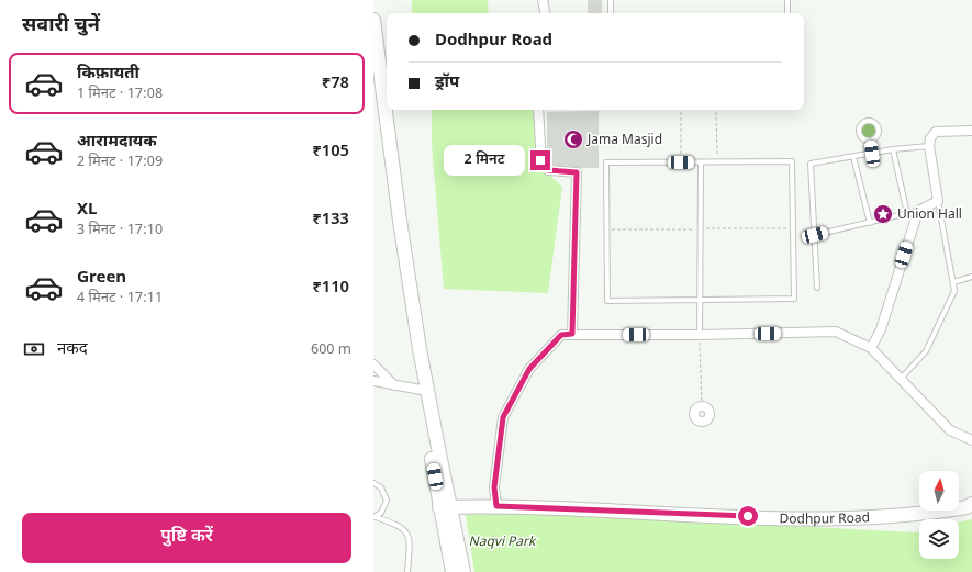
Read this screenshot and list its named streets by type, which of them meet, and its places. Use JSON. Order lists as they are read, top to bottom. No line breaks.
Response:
{"streets":{"main road":["Dodhpur Road"]},"parks":["Naqvi Park"],"places":{"mosque":["Jama Masjid"],"place":["Union Hall"]},"north":"top","page":{"heading":"सवारी चुनें","banner":["Dodhpur Road","ड्रॉप"],"list":[{"name":"किफ़ायती","note":"1 मिनट · 17:08","value":"₹78"},{"name":"आरामदायक","note":"2 मिनट · 17:09","value":"₹105"},{"name":"XL","note":"3 मिनट · 17:10","value":"₹133"},{"name":"Green","note":"4 मिनट · 17:11","value":"₹110"}],"bubble":"2 मिनट","pay":["नकद","600 m"],"buttons":"पुष्टि करें"}}
